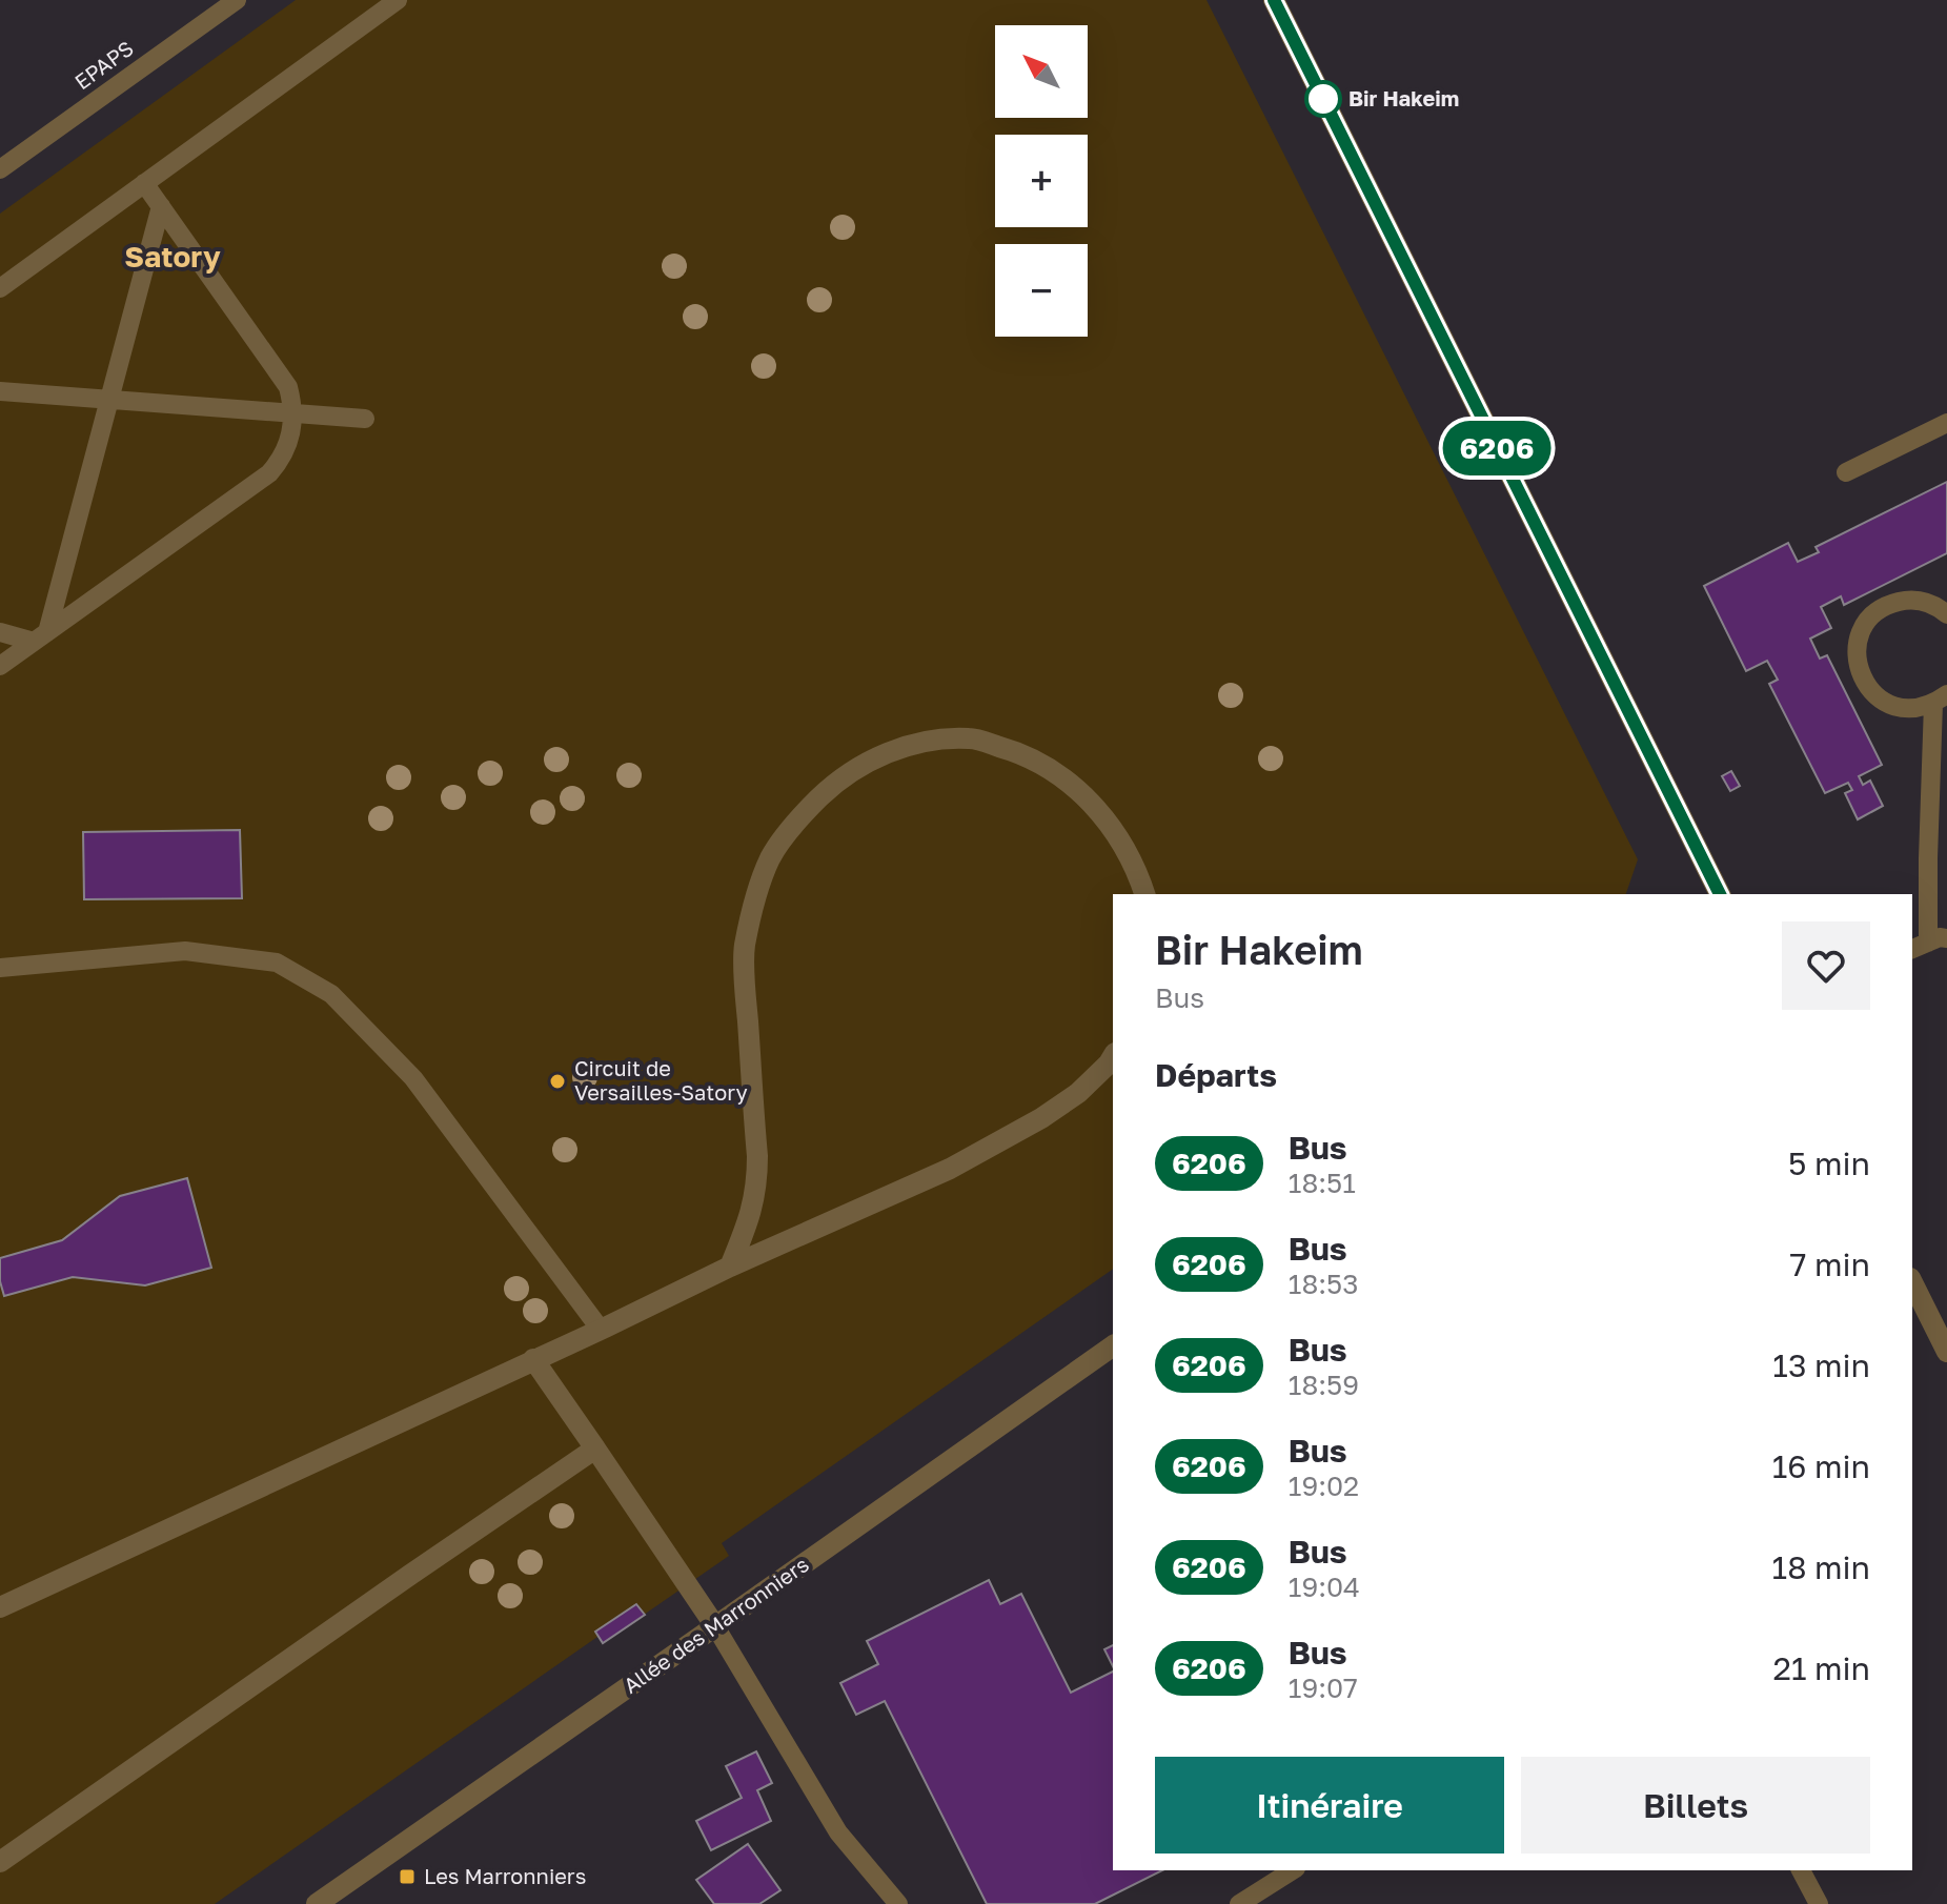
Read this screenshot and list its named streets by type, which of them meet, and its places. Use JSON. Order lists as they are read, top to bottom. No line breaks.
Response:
{"streets":{"street":["Allée des Marronniers"],"lane":["EPAPS"]},"districts":["Satory"],"places":{"other":["Bir Hakeim","Circuit de Versailles-Satory"],"transit":["Les Marronniers"]},"lines":["bus line 6206"],"north":"top left","page":{"on_map":"6206","map_buttons":["+","−"],"heading":[["Bir Hakeim","Bus"],"Départs"],"list":[{"mark":"6206","name":"Bus","note":"18:51","value":"5 min"},{"mark":"6206","name":"Bus","note":"18:53","value":"7 min"},{"mark":"6206","name":"Bus","note":"18:59","value":"13 min"},{"mark":"6206","name":"Bus","note":"19:02","value":"16 min"},{"mark":"6206","name":"Bus","note":"19:04","value":"18 min"},{"mark":"6206","name":"Bus","note":"19:07","value":"21 min"}],"buttons":["Itinéraire","Billets"]}}
